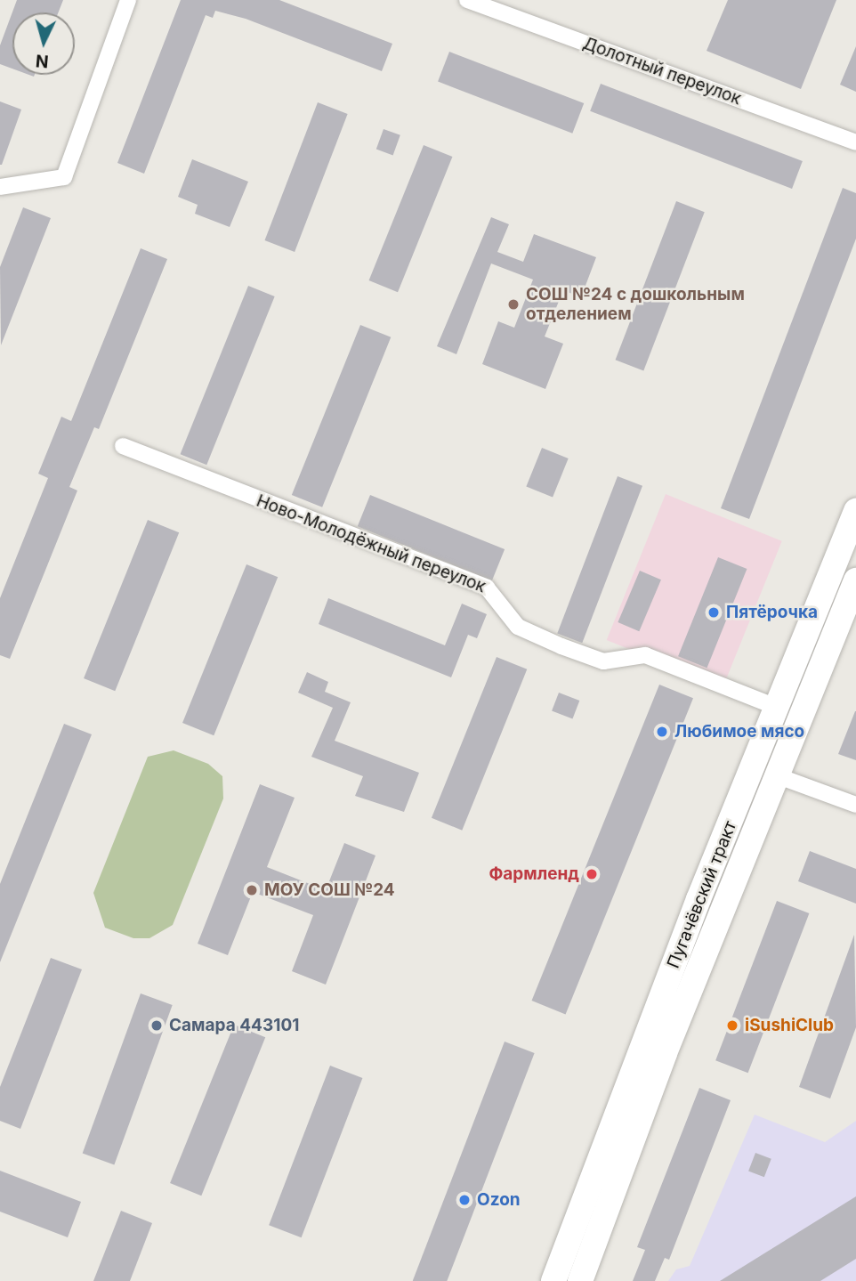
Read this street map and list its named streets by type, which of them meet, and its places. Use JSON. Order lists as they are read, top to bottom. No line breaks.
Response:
{"streets":{"main road":["Пугачёвский тракт"],"street":["Долотный переулок","Ново-Молодёжный переулок"]},"crossings":[["Ново-Молодёжный переулок","Пугачёвский тракт"]],"places":["СОШ №24 с дошкольным отделением","Пятёрочка","Любимое мясо","Фармленд","МОУ СОШ №24","Самара 443101","iSushiClub","Ozon"],"north":"bottom"}
